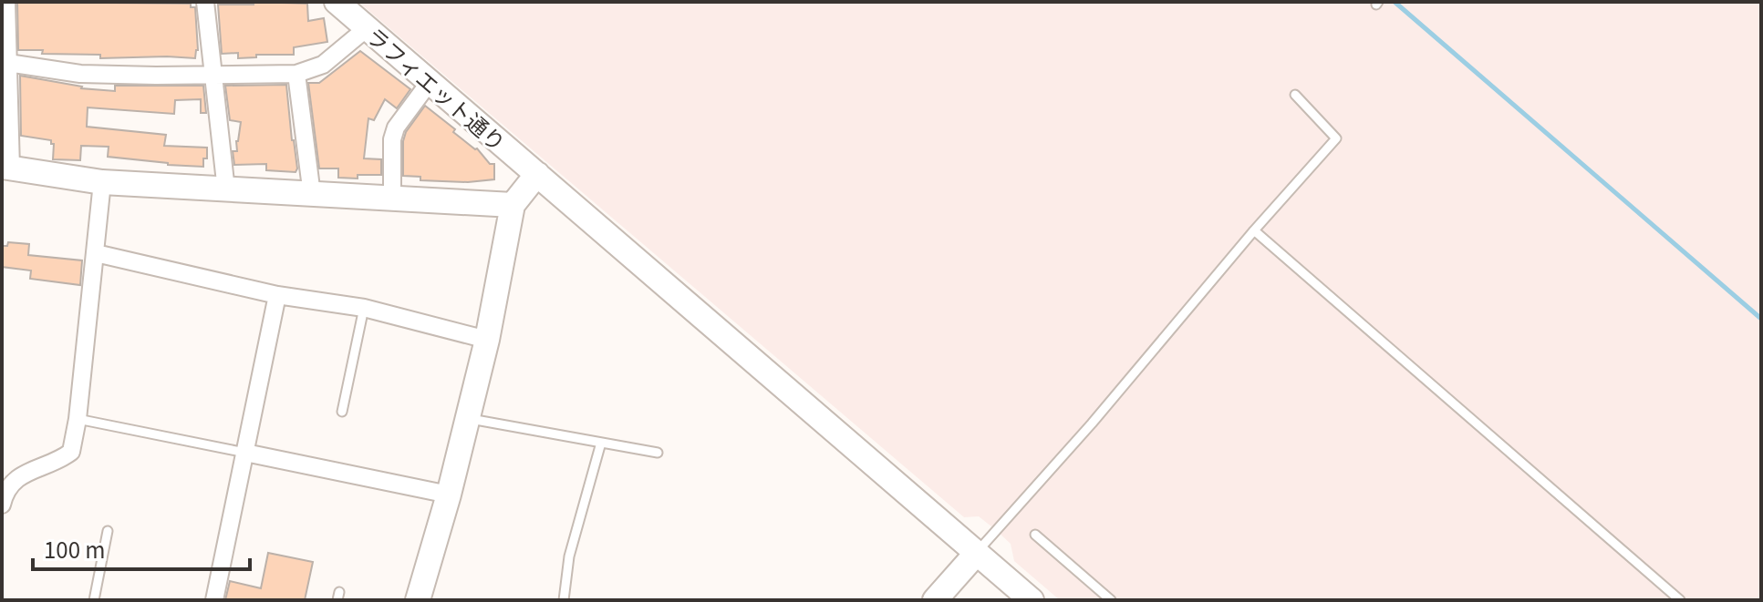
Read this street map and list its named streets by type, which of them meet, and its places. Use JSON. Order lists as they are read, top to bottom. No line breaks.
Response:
{"streets":{"street":["ラフィエット通り"]},"scale_bar":"100 m"}
